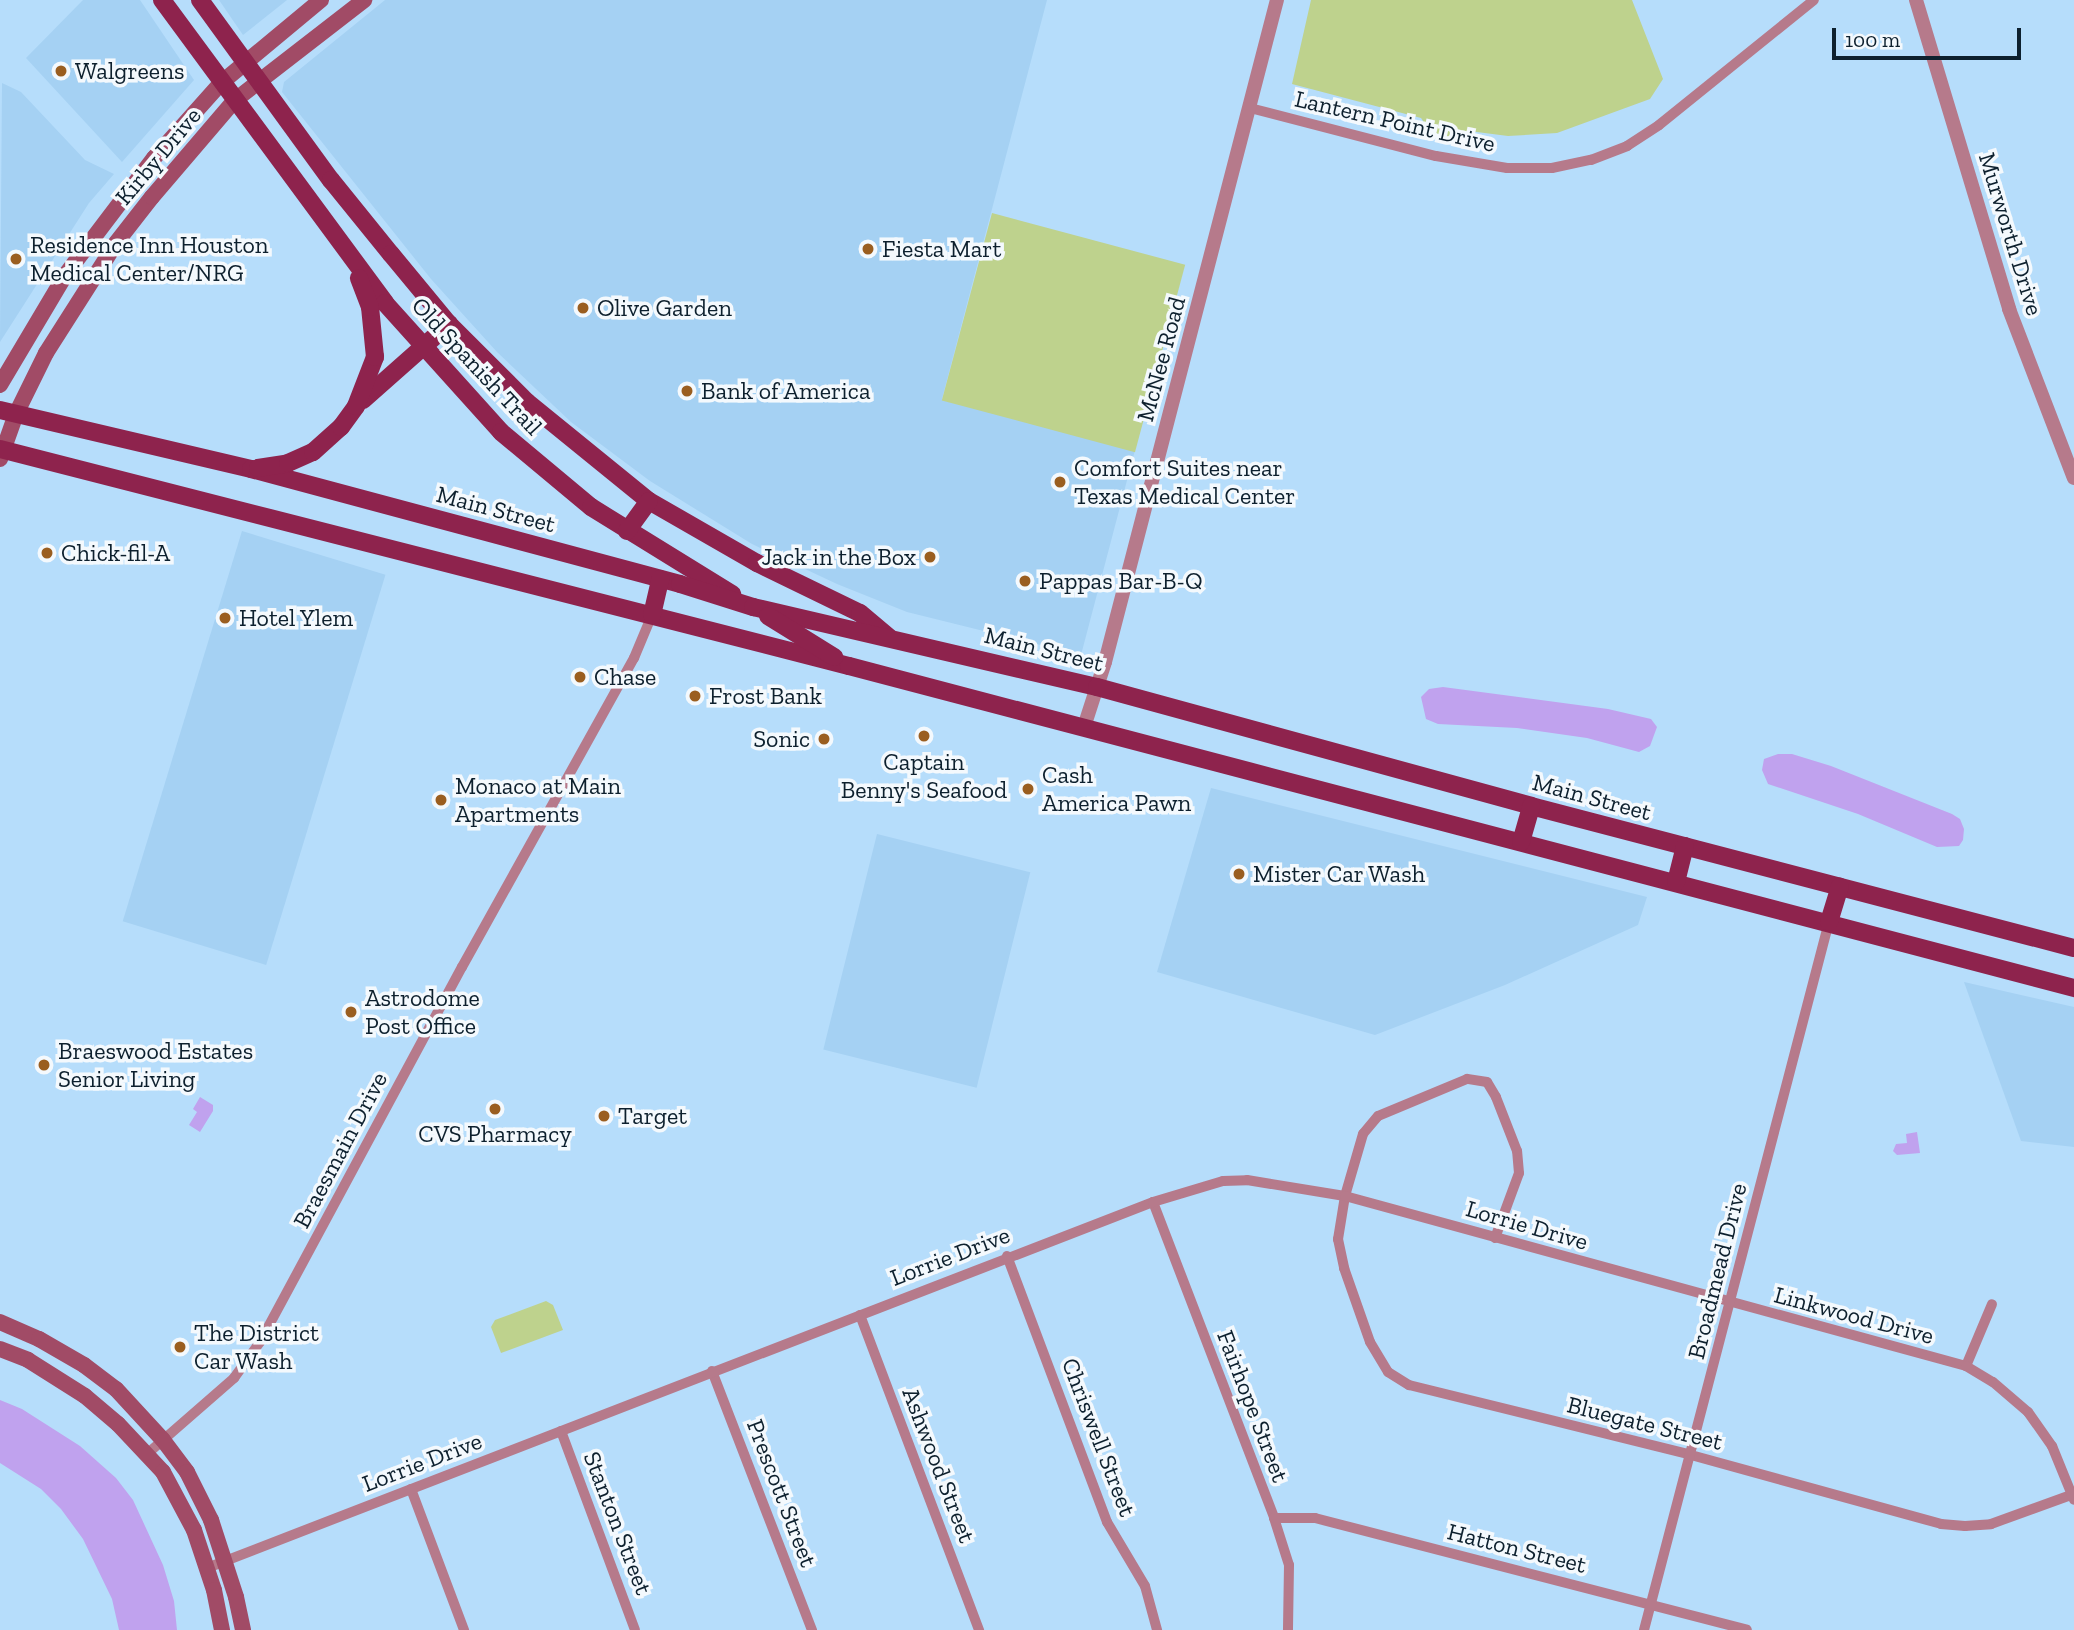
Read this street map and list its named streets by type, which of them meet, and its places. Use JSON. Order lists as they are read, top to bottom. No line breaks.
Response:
{"streets":{"main road":["Kirby Drive","Old Spanish Trail","Main Street"],"street":["Lantern Point Drive","Murworth Drive","McNee Road","Braesmain Drive","Lorrie Drive","Broadmead Drive","Linkwood Drive","Fairhope Street","Bluegate Street","Chriswell Street","Ashwood Street","Prescott Street","Stanton Street","Hatton Street"]},"crossings":[["Lantern Point Drive","McNee Road"],["Kirby Drive","Old Spanish Trail"],["Kirby Drive","Main Street"],["McNee Road","Main Street"],["Old Spanish Trail","Main Street"],["Lorrie Drive","Broadmead Drive"],["Lorrie Drive","Linkwood Drive"],["Lorrie Drive","Fairhope Street"],["Lorrie Drive","Bluegate Street"],["Lorrie Drive","Chriswell Street"],["Lorrie Drive","Ashwood Street"],["Lorrie Drive","Prescott Street"],["Lorrie Drive","Stanton Street"],["Broadmead Drive","Linkwood Drive"],["Broadmead Drive","Bluegate Street"],["Broadmead Drive","Hatton Street"],["Linkwood Drive","Bluegate Street"],["Fairhope Street","Hatton Street"]],"places":["Walgreens","Fiesta Mart","Residence Inn Houston Medical Center/NRG","Olive Garden","Bank of America","Comfort Suites near Texas Medical Center","Chick-fil-A","Jack in the Box","Pappas Bar-B-Q","Hotel Ylem","Chase","Frost Bank","Captain Benny's Seafood","Sonic","Cash America Pawn","Monaco at Main Apartments","Mister Car Wash","Astrodome Post Office","Braeswood Estates Senior Living","CVS Pharmacy","Target","The District Car Wash"],"scale_bar":"100 m"}
